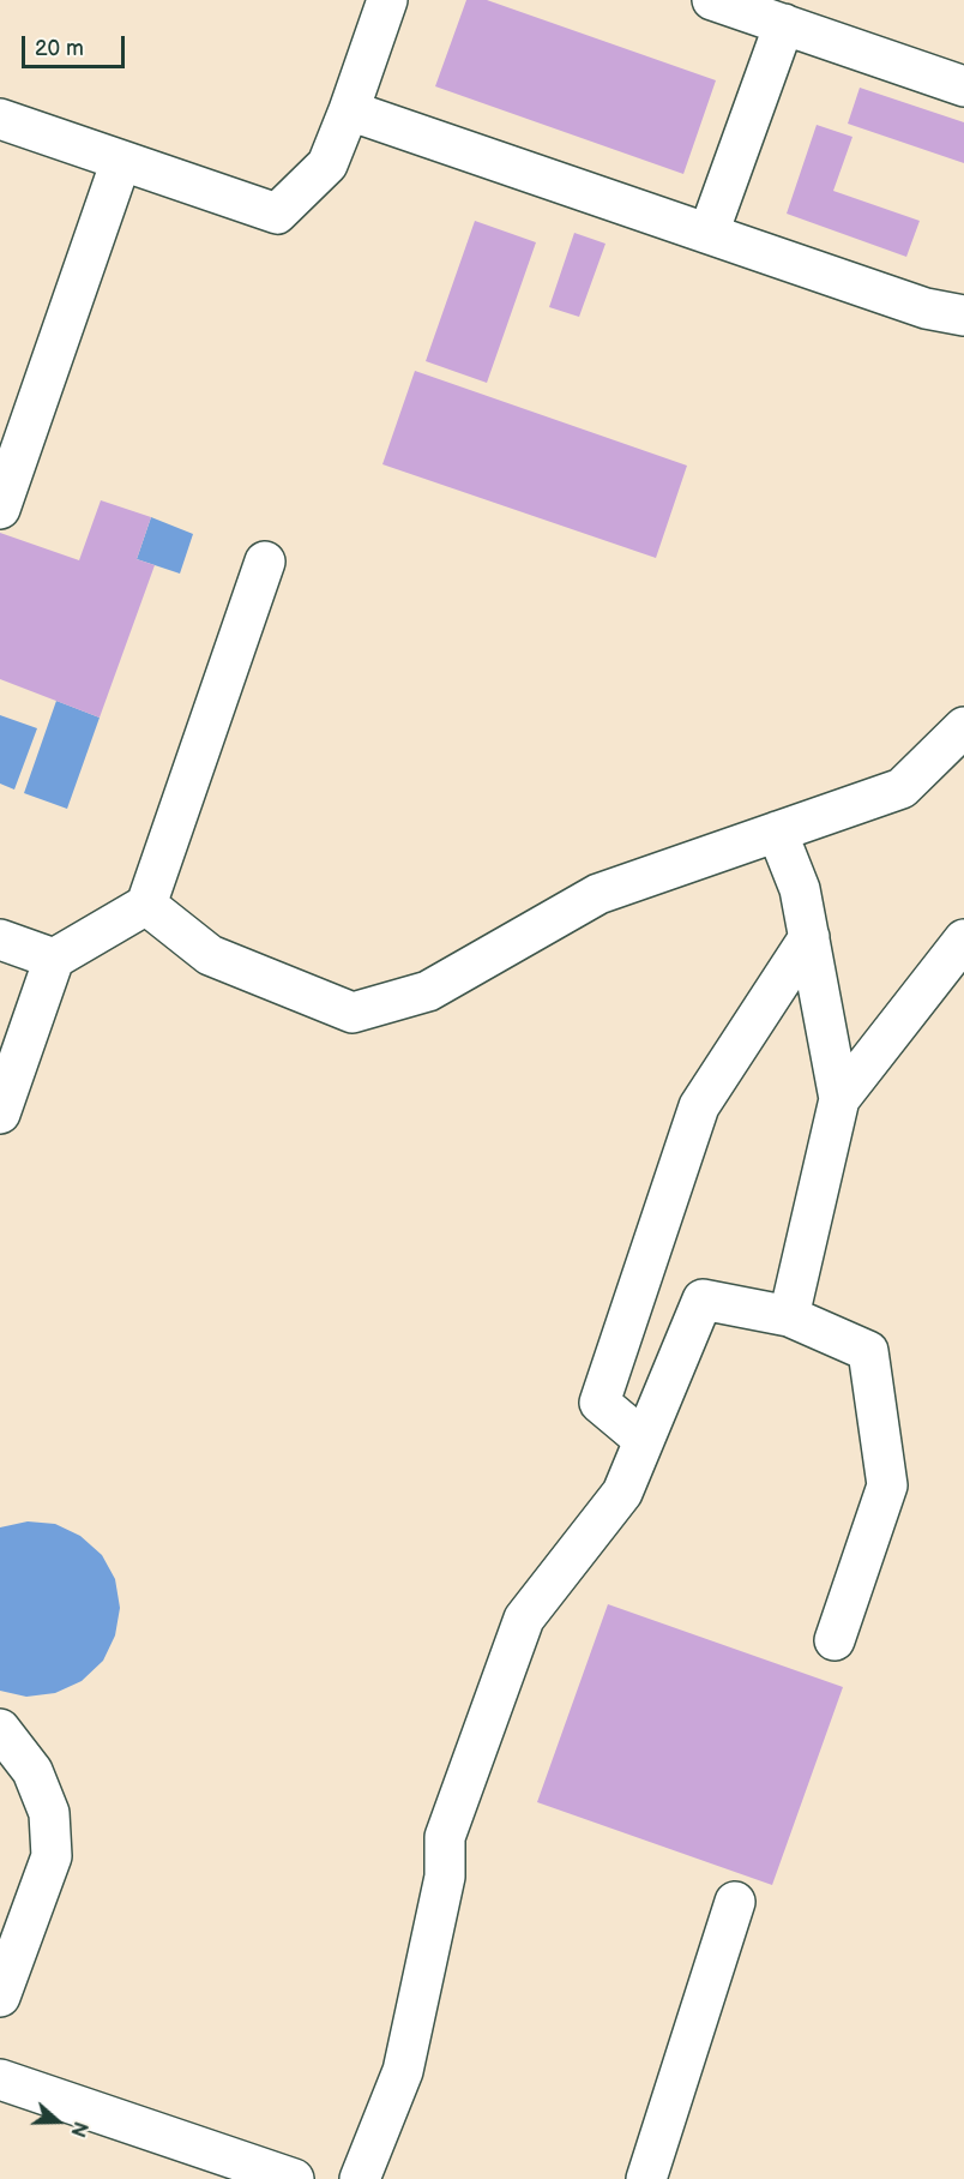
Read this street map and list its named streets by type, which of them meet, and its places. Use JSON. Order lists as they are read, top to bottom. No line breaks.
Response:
{"scale_bar":"20 m","north":"right"}
